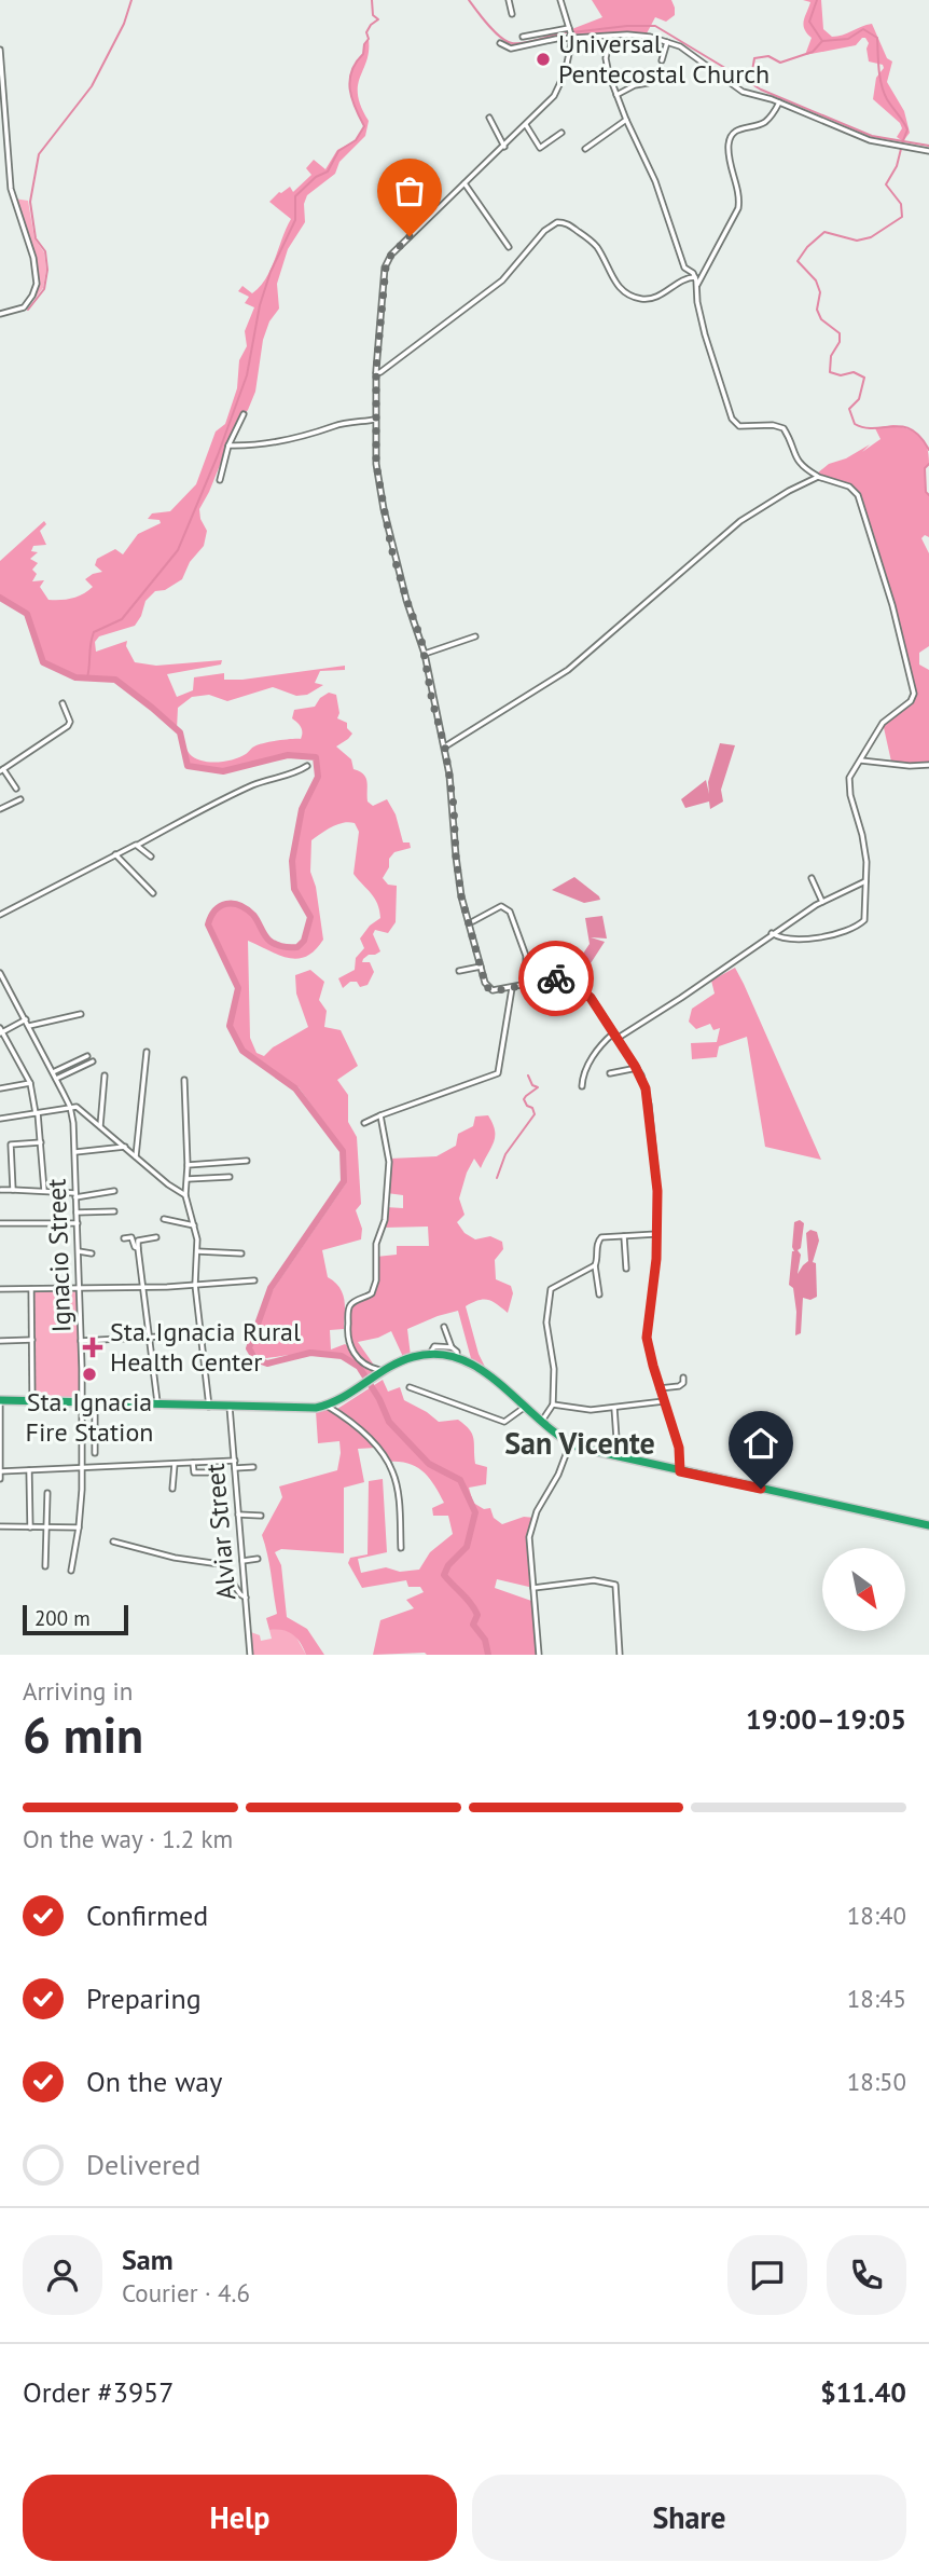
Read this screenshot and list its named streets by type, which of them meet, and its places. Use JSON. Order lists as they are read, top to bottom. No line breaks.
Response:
{"streets":{"street":["Ignacio Street","Alviar Street"]},"districts":["San Vicente"],"places":{"other":["Universal Pentecostal Church","Sta. Ignacia Fire Station"],"health":["Sta. Ignacia Rural Health Center"]},"scale_bar":"200 m","north":"bottom right","page":{"scale":"200 m","heading":["6 min","Arriving in","19:00–19:05"],"panel":["Sam","Courier · 4.6","Order #3957","$11.40"],"bar":"On the way · 1.2 km","list":[["Confirmed","18:40"],["Preparing","18:45"],["On the way","18:50"],"Delivered"],"buttons":["Help","Share"]}}
